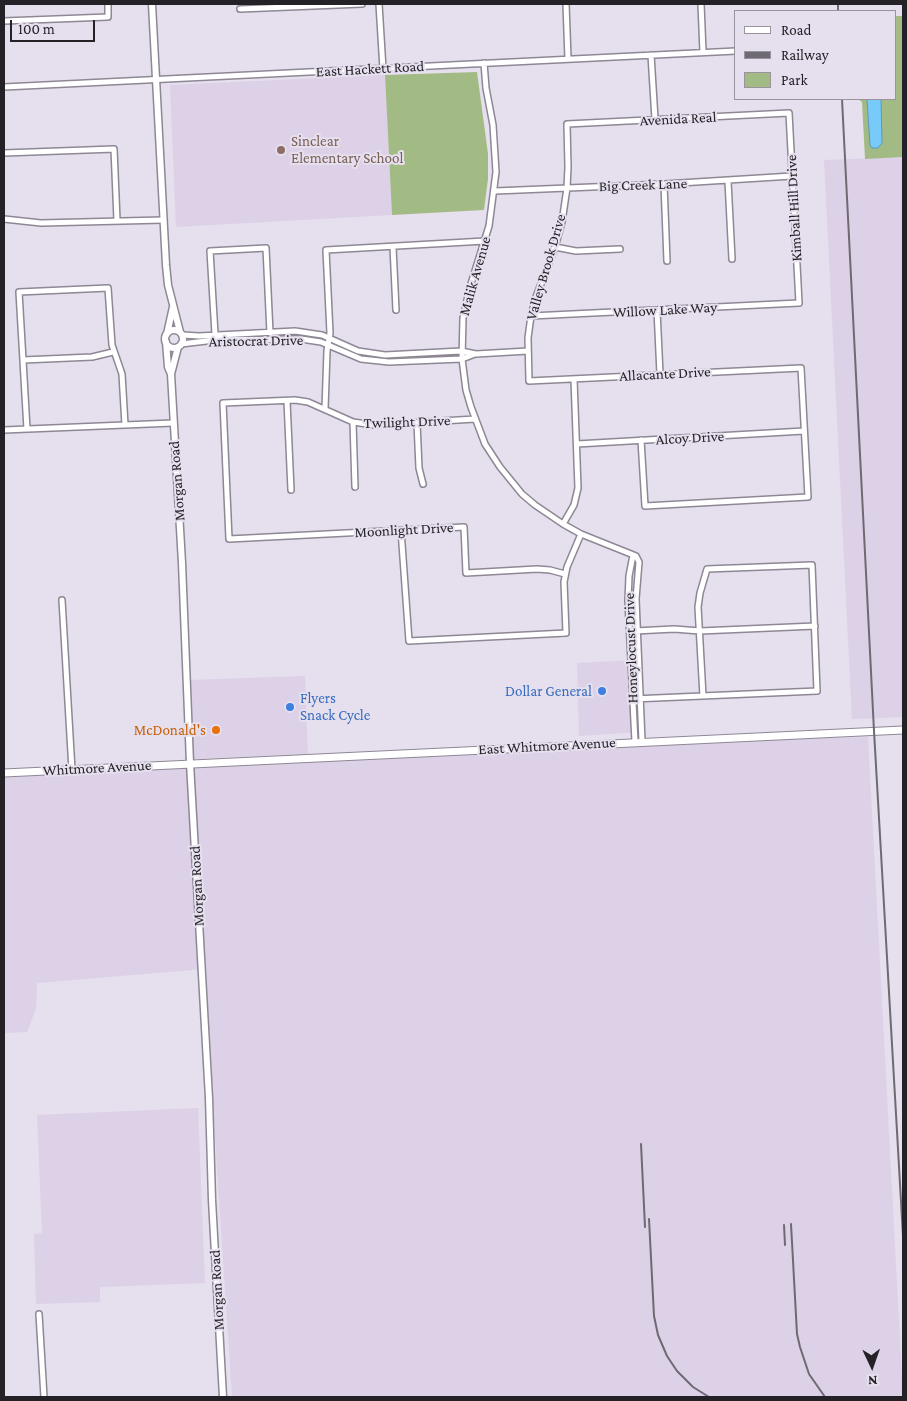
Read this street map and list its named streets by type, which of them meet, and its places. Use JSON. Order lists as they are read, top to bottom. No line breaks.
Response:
{"streets":{"main road":["East Whitmore Avenue","Whitmore Avenue"],"street":["East Hackett Road","Avenida Real","Big Creek Lane","Kimball Hill Drive","Valley Brook Drive","Malik Avenue","Willow Lake Way","Aristocrat Drive","Allacante Drive","Twilight Drive","Alcoy Drive","Morgan Road","Moonlight Drive","Honeylocust Drive"]},"crossings":[["East Hackett Road","Malik Avenue"],["Avenida Real","Kimball Hill Drive"],["Avenida Real","Valley Brook Drive"],["Big Creek Lane","Kimball Hill Drive"],["Big Creek Lane","Valley Brook Drive"],["Big Creek Lane","Malik Avenue"],["Kimball Hill Drive","Willow Lake Way"],["Valley Brook Drive","Willow Lake Way"],["Valley Brook Drive","Aristocrat Drive"],["Valley Brook Drive","Allacante Drive"],["Malik Avenue","Aristocrat Drive"],["Malik Avenue","Twilight Drive"],["Malik Avenue","Honeylocust Drive"],["Aristocrat Drive","Morgan Road"],["Allacante Drive","Alcoy Drive"],["Twilight Drive","Moonlight Drive"],["Morgan Road","East Whitmore Avenue"],["Morgan Road","Whitmore Avenue"],["Honeylocust Drive","East Whitmore Avenue"],["East Whitmore Avenue","Whitmore Avenue"]],"places":["Sinclear Elementary School","Dollar General","Flyers Snack Cycle","McDonald's"],"legend":["Road","Railway","Park"],"scale_bar":"100 m","north":"bottom"}
